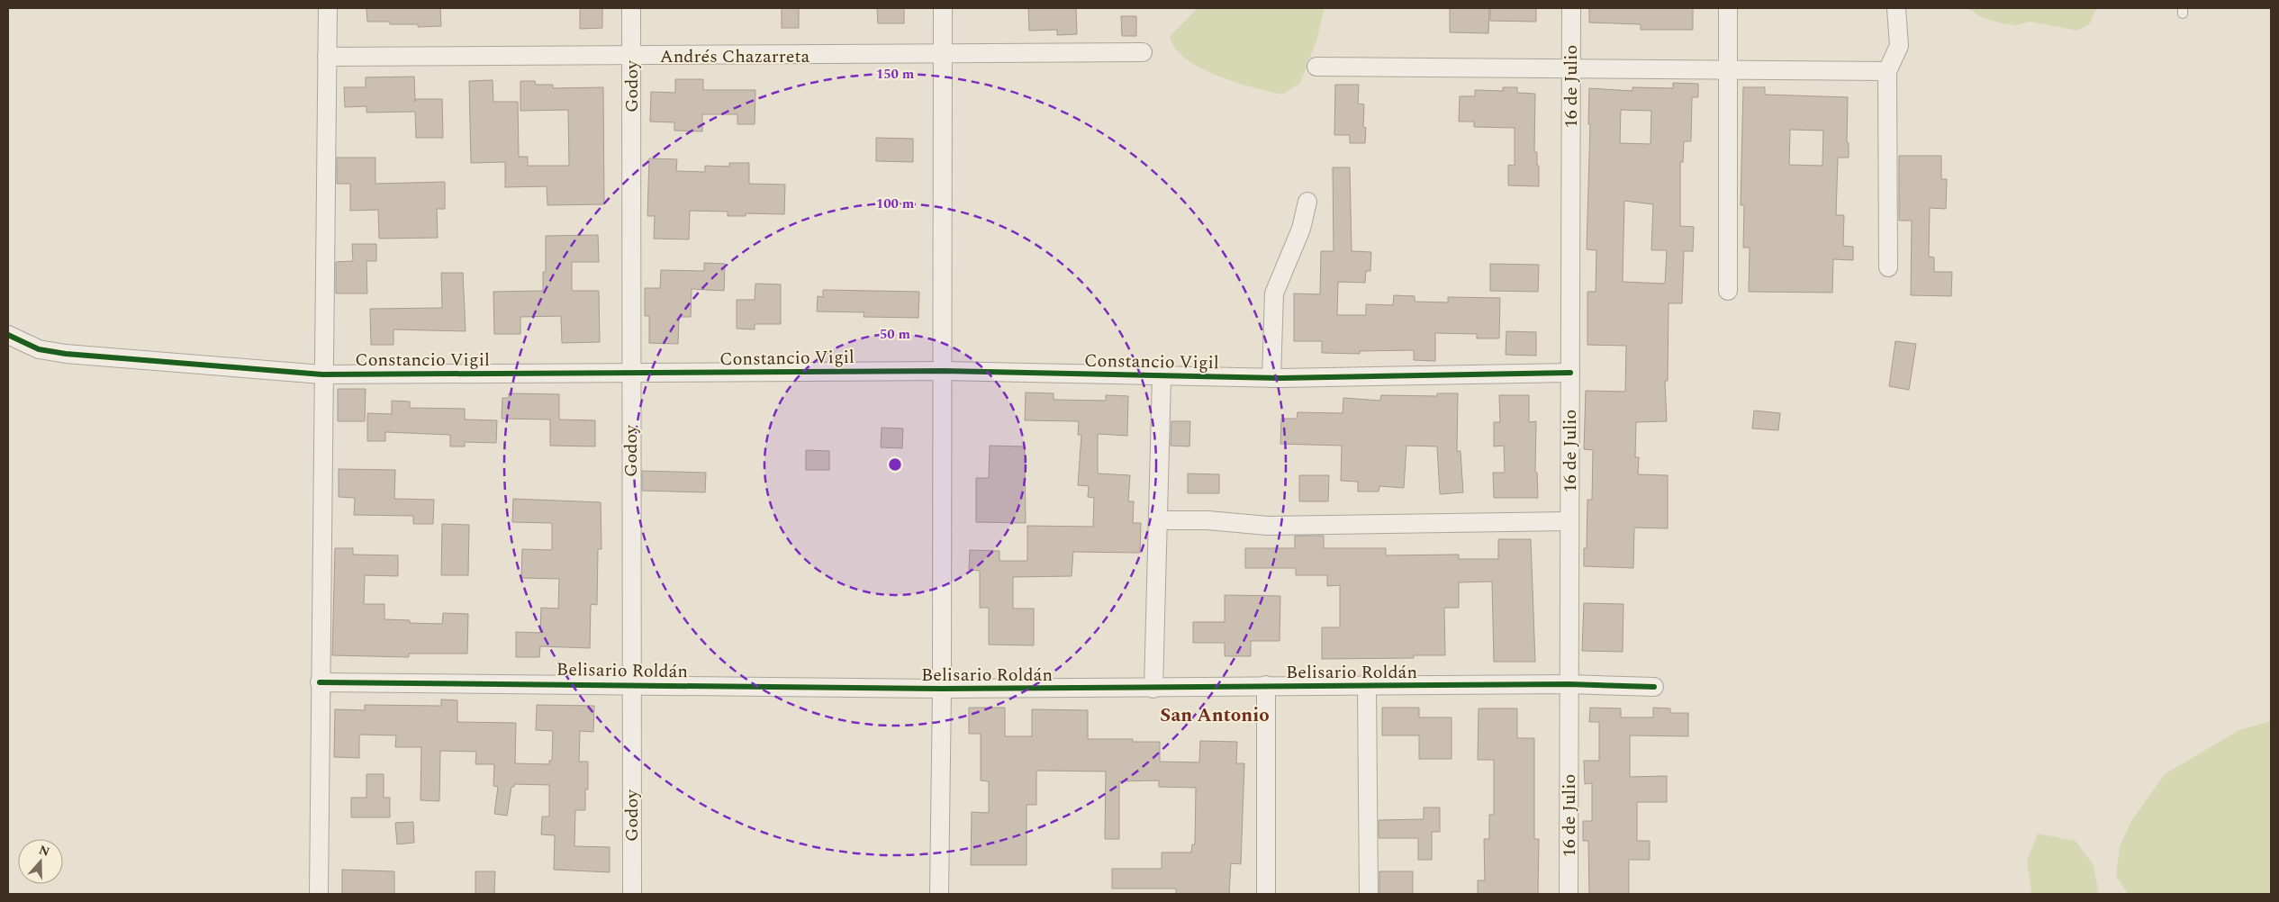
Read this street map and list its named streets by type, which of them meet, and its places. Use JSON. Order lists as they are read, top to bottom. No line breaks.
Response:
{"streets":{"street":["Andrés Chazarreta","Godoy","16 de Julio","Constancio Vigil","Belisario Roldán"]},"crossings":[["Andrés Chazarreta","Godoy"],["Godoy","Constancio Vigil"],["Godoy","Belisario Roldán"],["16 de Julio","Constancio Vigil"],["16 de Julio","Belisario Roldán"]],"districts":["San Antonio"],"north":"top","rings":["150 m","100 m","50 m"]}
